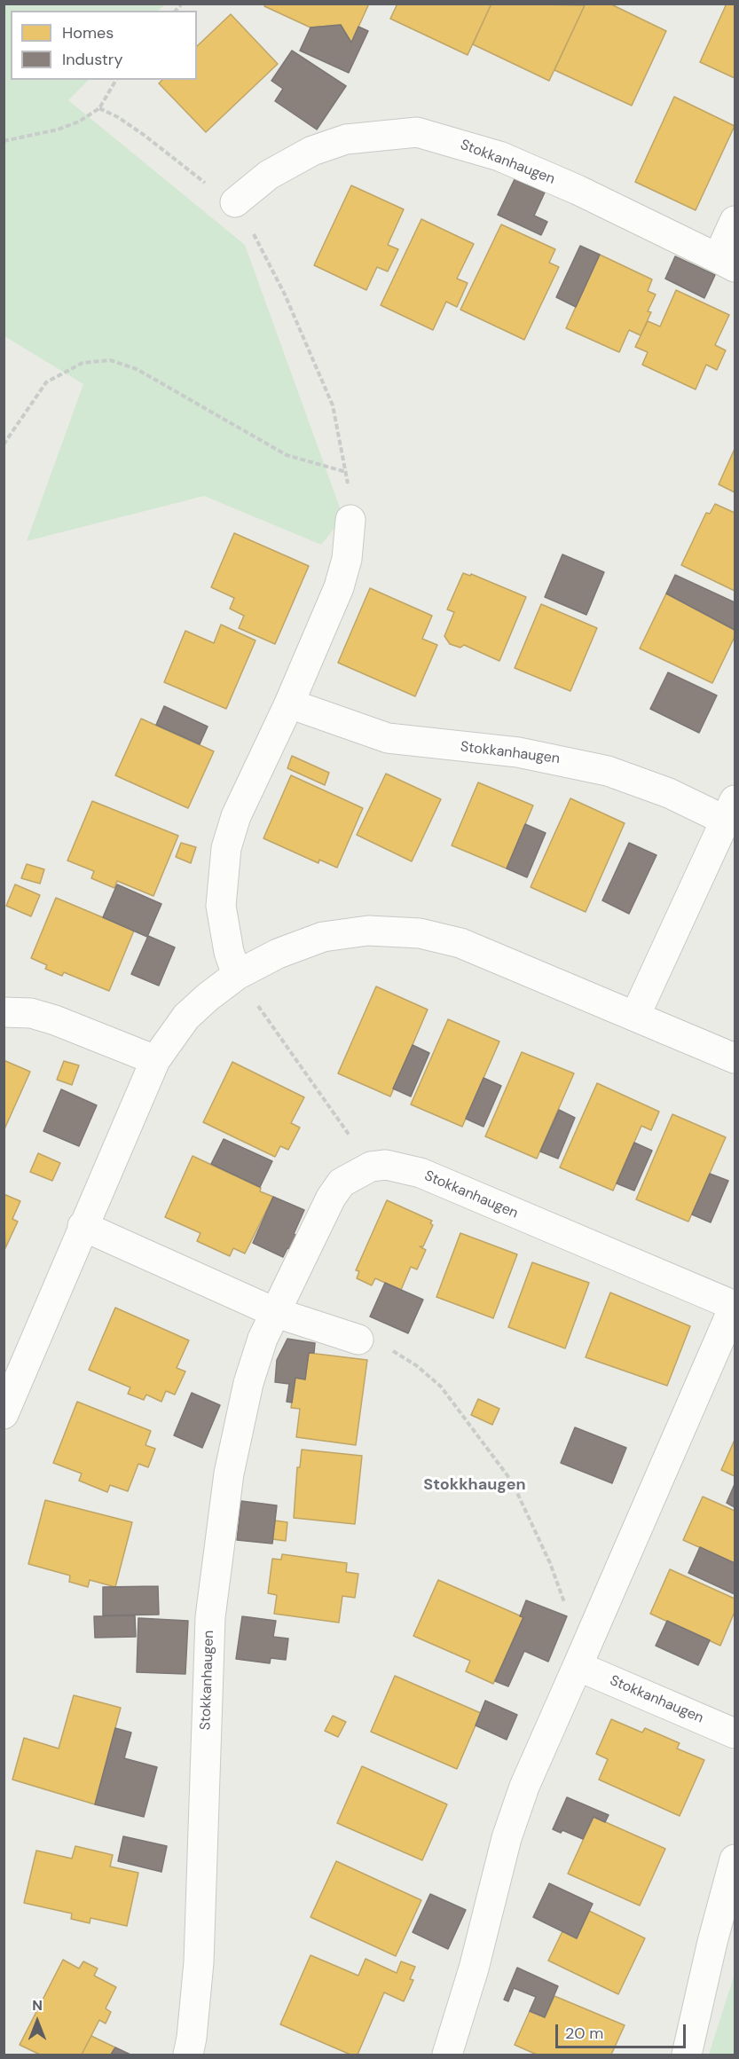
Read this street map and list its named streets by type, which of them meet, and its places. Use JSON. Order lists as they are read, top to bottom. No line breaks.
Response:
{"streets":{"street":["Stokkanhaugen"]},"districts":["Stokkhaugen"],"legend":["Homes","Industry"],"scale_bar":"20 m","north":"top"}
